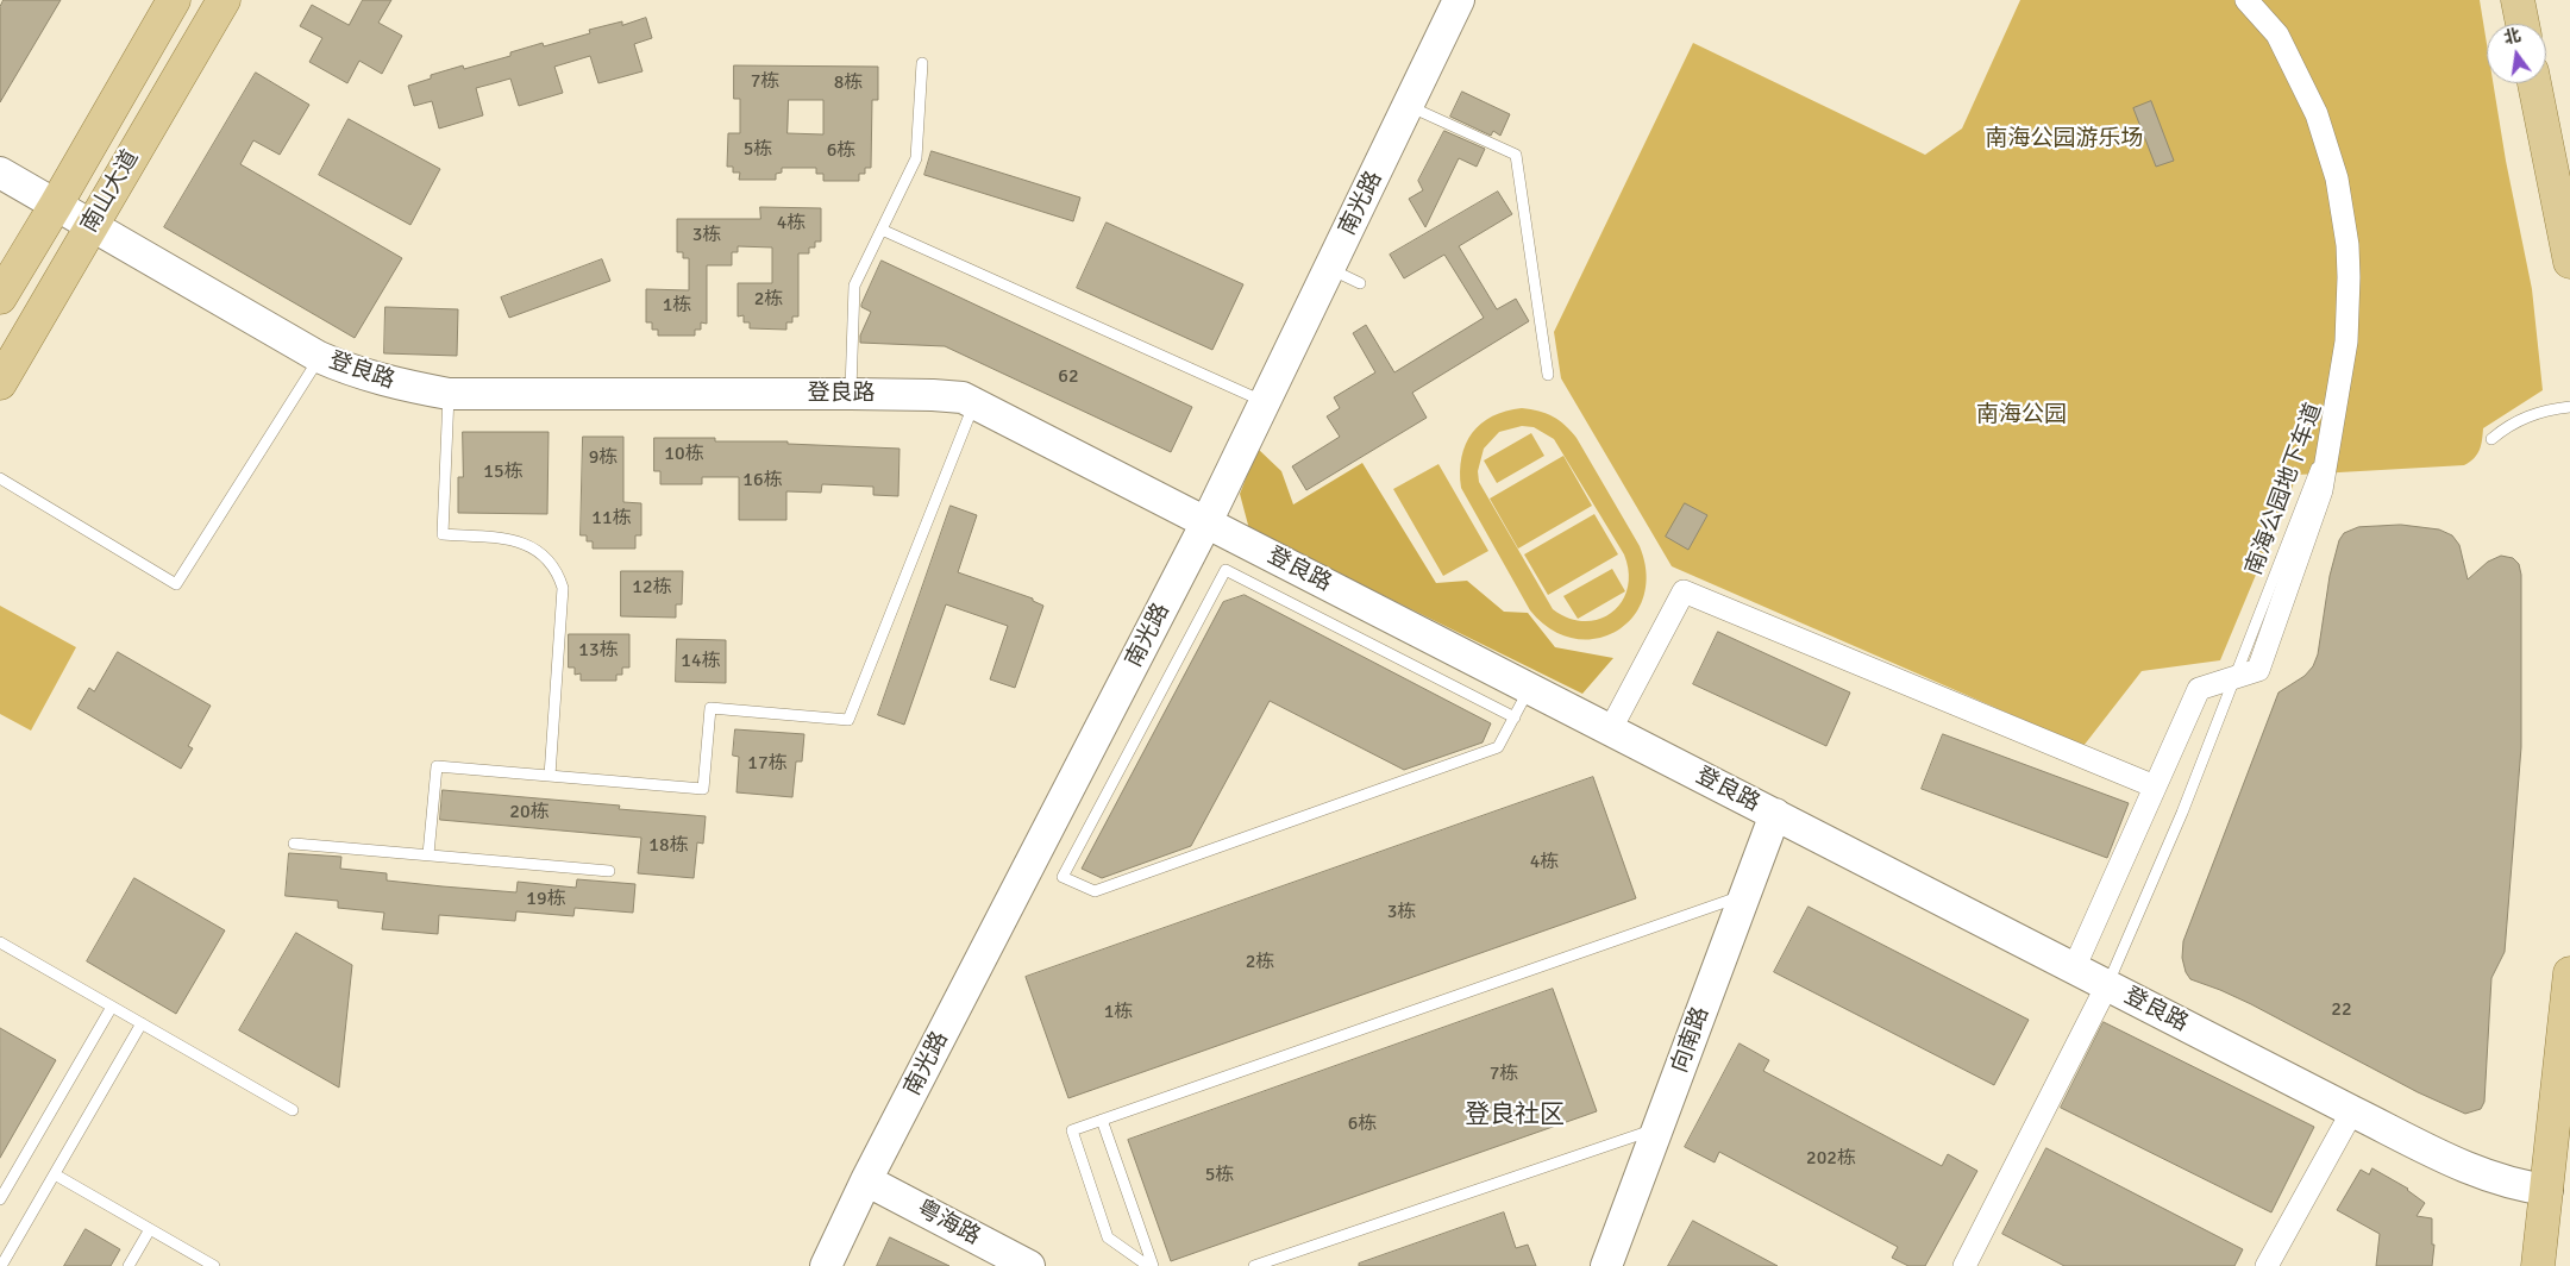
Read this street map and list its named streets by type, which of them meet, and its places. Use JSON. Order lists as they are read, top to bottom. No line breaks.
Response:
{"streets":{"main road":["南山大道","南光路","登良路","向南路","粤海路"]},"crossings":[["南山大道","登良路"],["南光路","登良路"],["南光路","粤海路"],["登良路","向南路"]],"districts":["登良社区"],"parks":["南海公园游乐场","南海公园"],"house_numbers":["7栋","8栋","5栋","6栋","4栋","3栋","2栋","1栋","62","10栋","9栋","15栋","16栋","11栋","12栋","13栋","14栋","17栋","20栋","18栋","4栋","19栋","3栋","2栋","22","1栋","7栋","6栋","202栋","5栋"],"north":"top"}
